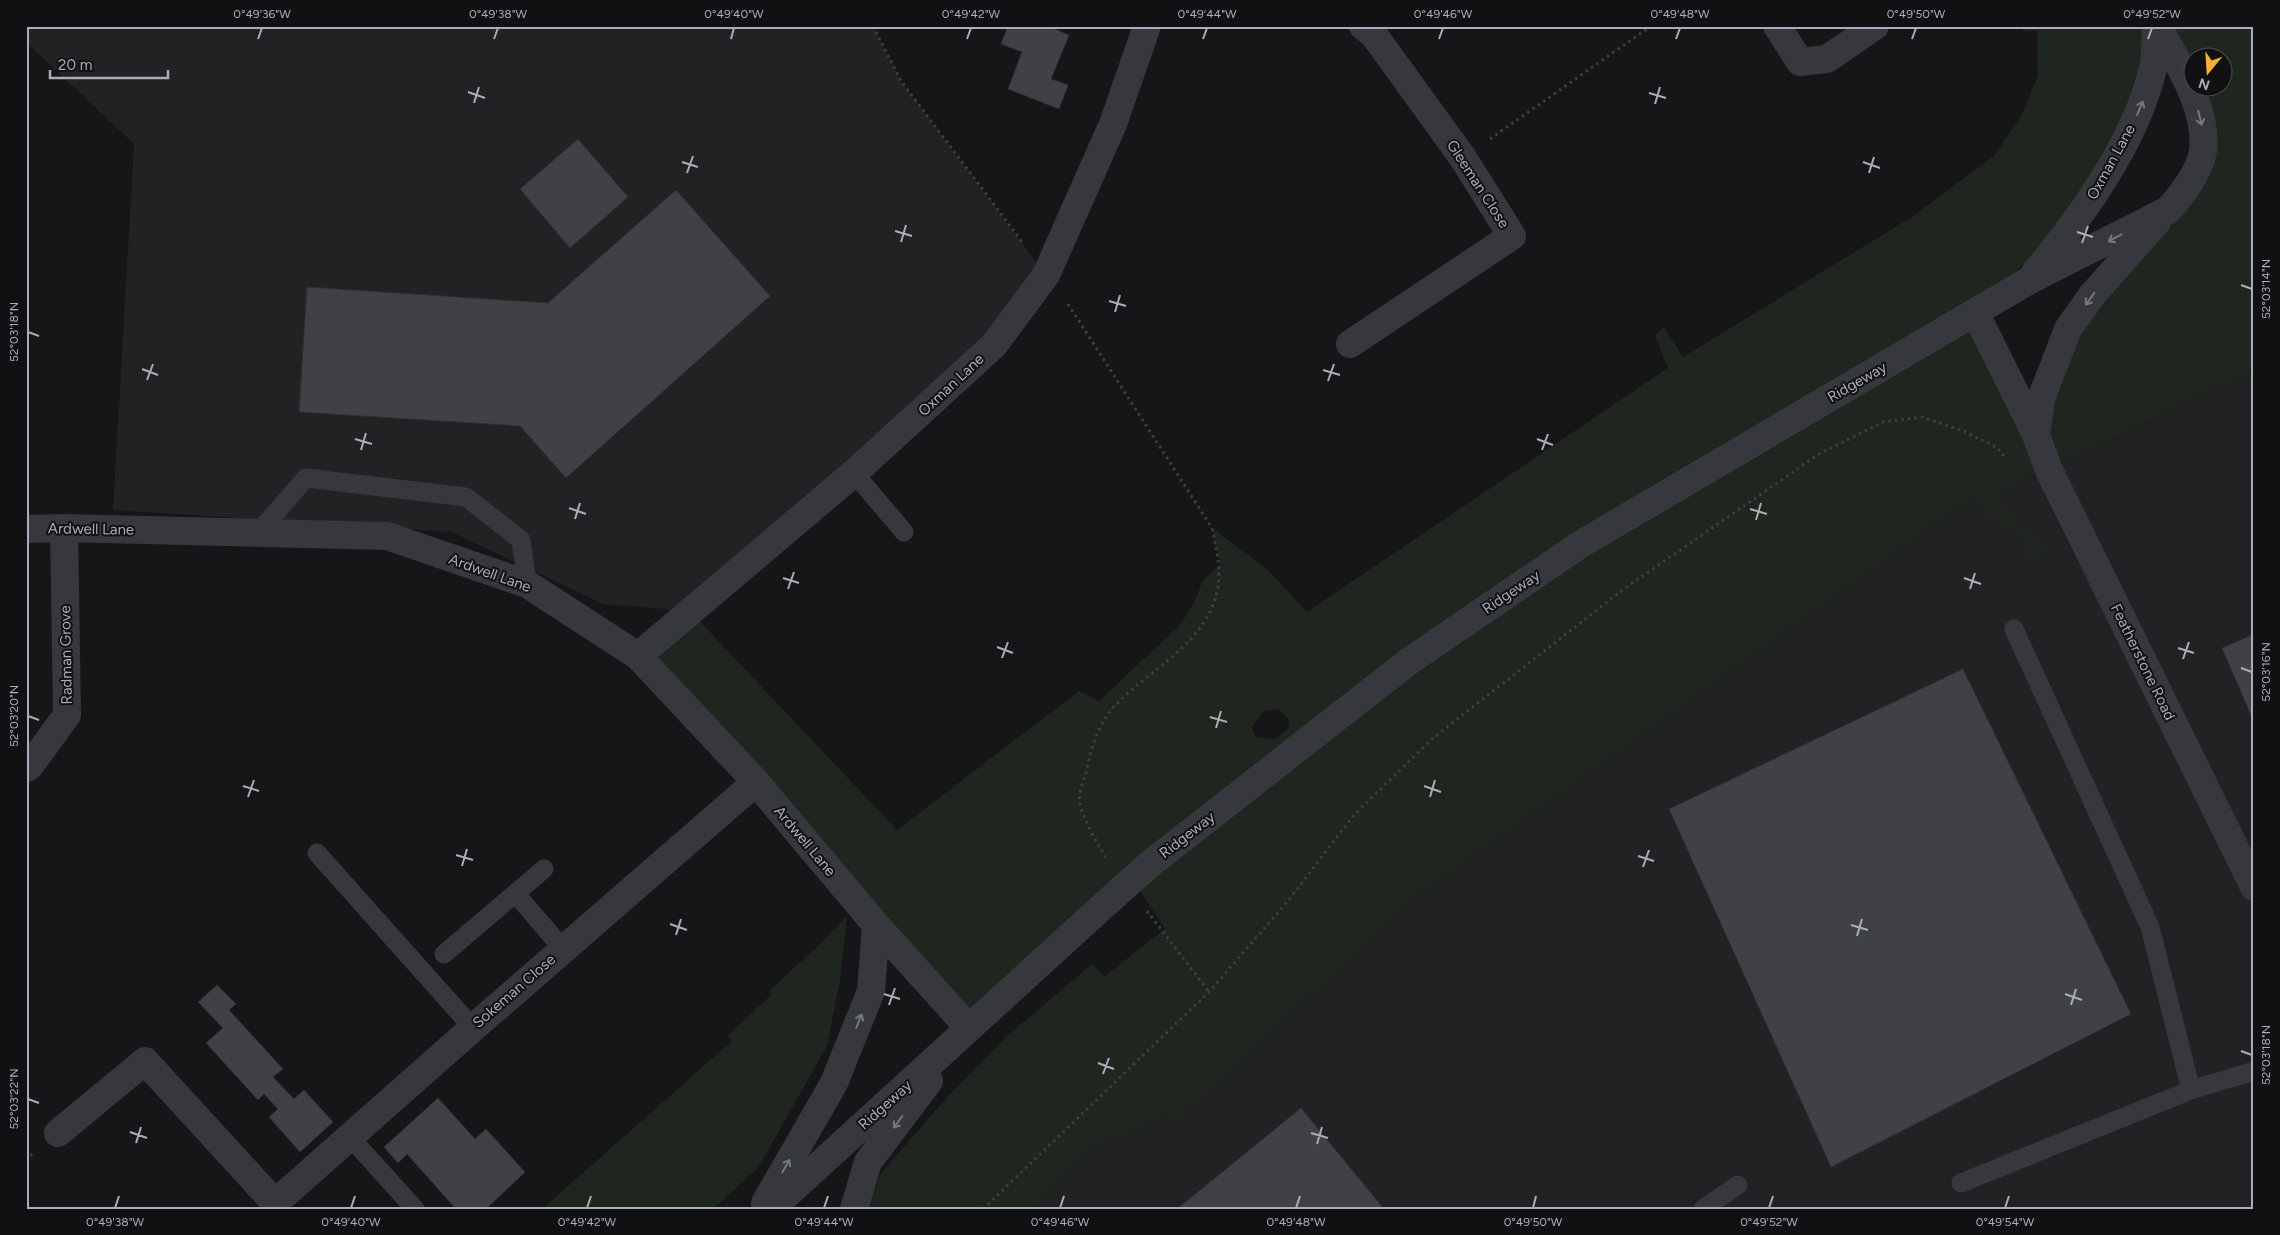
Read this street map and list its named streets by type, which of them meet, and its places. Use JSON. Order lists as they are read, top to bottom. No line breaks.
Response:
{"streets":{"street":["Oxman Lane","Gleeman Close","Ridgeway","Ardwell Lane","Radman Grove","Featherstone Road","Sokeman Close"]},"crossings":[["Oxman Lane","Ridgeway"],["Oxman Lane","Ardwell Lane"],["Ridgeway","Ardwell Lane"],["Ridgeway","Featherstone Road"],["Ardwell Lane","Radman Grove"],["Ardwell Lane","Sokeman Close"]],"scale_bar":"20 m","north":"bottom","coordinates":["0°49'36\"W","0°49'38\"W","0°49'40\"W","0°49'42\"W","0°49'44\"W","0°49'46\"W","0°49'48\"W","0°49'50\"W","0°49'52\"W","52°03'14\"N","52°03'18\"N","52°03'16\"N","52°03'20\"N","52°03'22\"N","0°49'54\"W"]}
